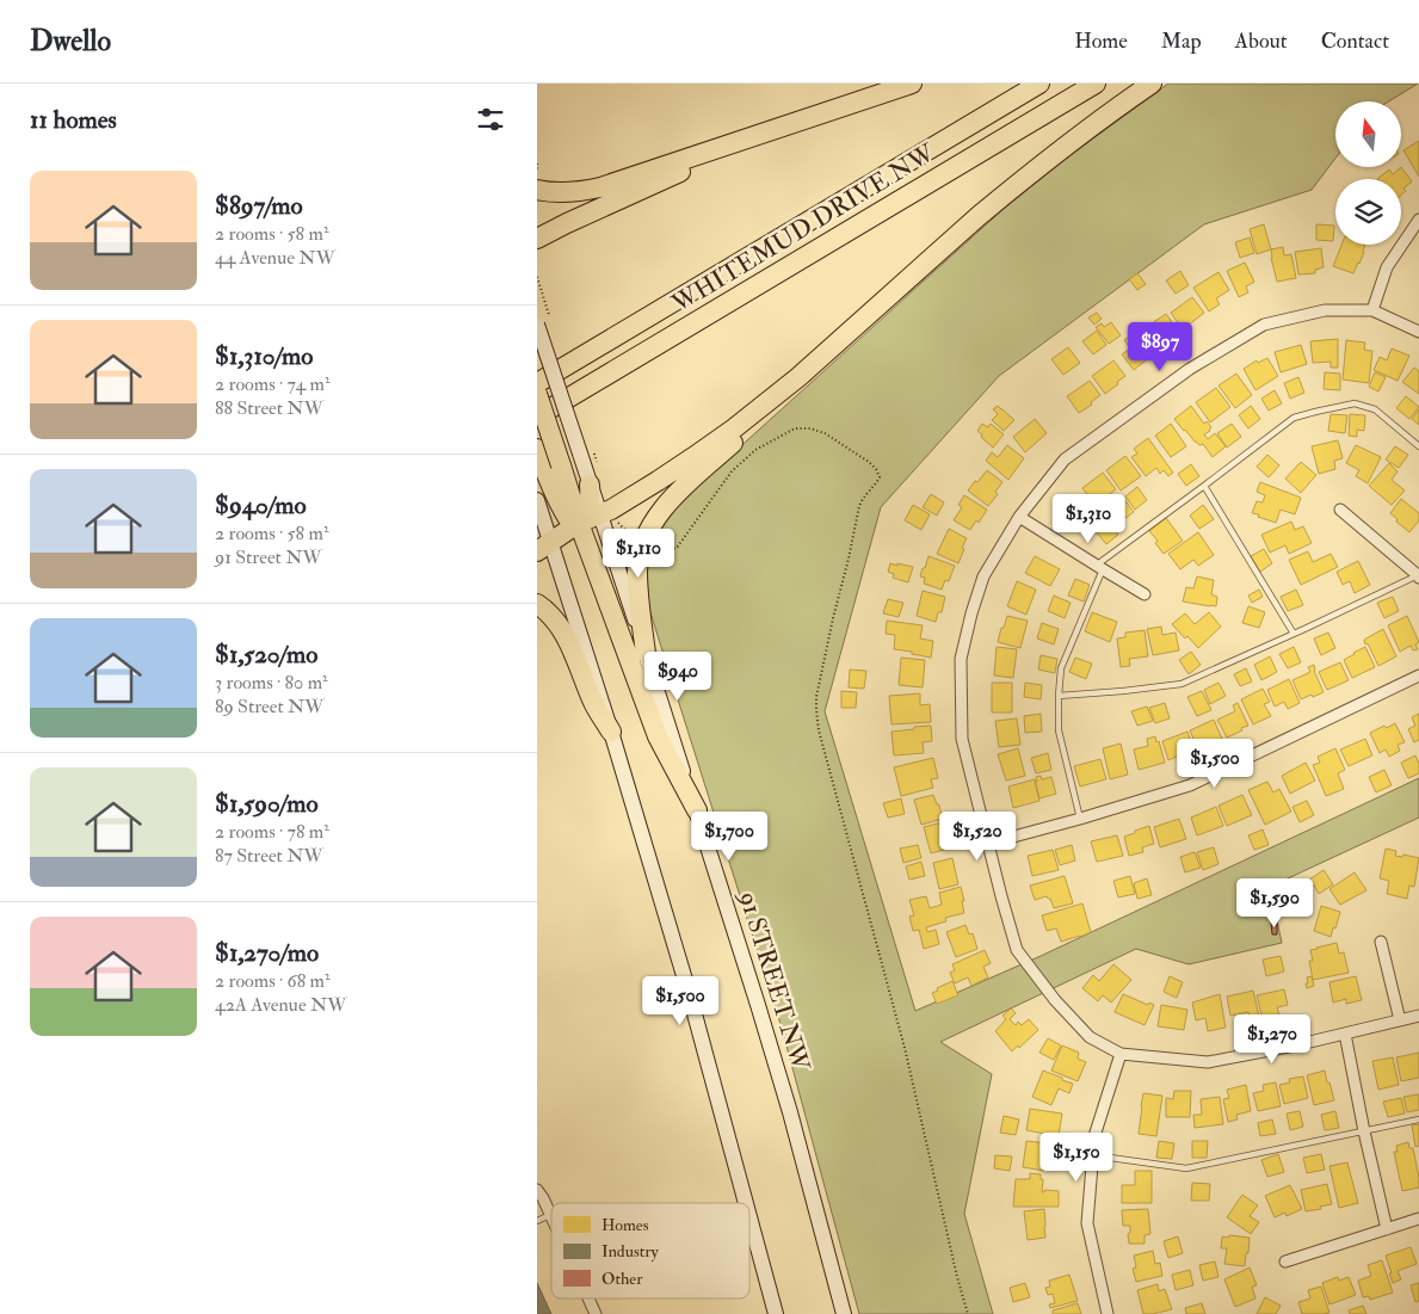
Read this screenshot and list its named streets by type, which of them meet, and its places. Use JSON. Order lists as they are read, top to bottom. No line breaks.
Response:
{"streets":{"highway":["WHITEMUD DRIVE NW"],"main road":["91 STREET NW"]},"legend":["Homes","Industry","Other"],"north":"top","page":{"header":"Dwello","nav":["Home","Map","About","Contact"],"heading":"11 homes","list":[{"name":"$897/mo","note":"2 rooms · 58 m² · 44 Avenue NW"},{"name":"$1,310/mo","note":"2 rooms · 74 m² · 88 Street NW"},{"name":"$940/mo","note":"2 rooms · 58 m² · 91 Street NW"},{"name":"$1,520/mo","note":"3 rooms · 80 m² · 89 Street NW"},{"name":"$1,590/mo","note":"2 rooms · 78 m² · 87 Street NW"},{"name":"$1,270/mo","note":"2 rooms · 68 m² · 42A Avenue NW"}],"price":["$897","$1,310","$1,110","$940","$1,500","$1,700","$1,520","$1,590","$1,500","$1,270","$1,150"]}}
